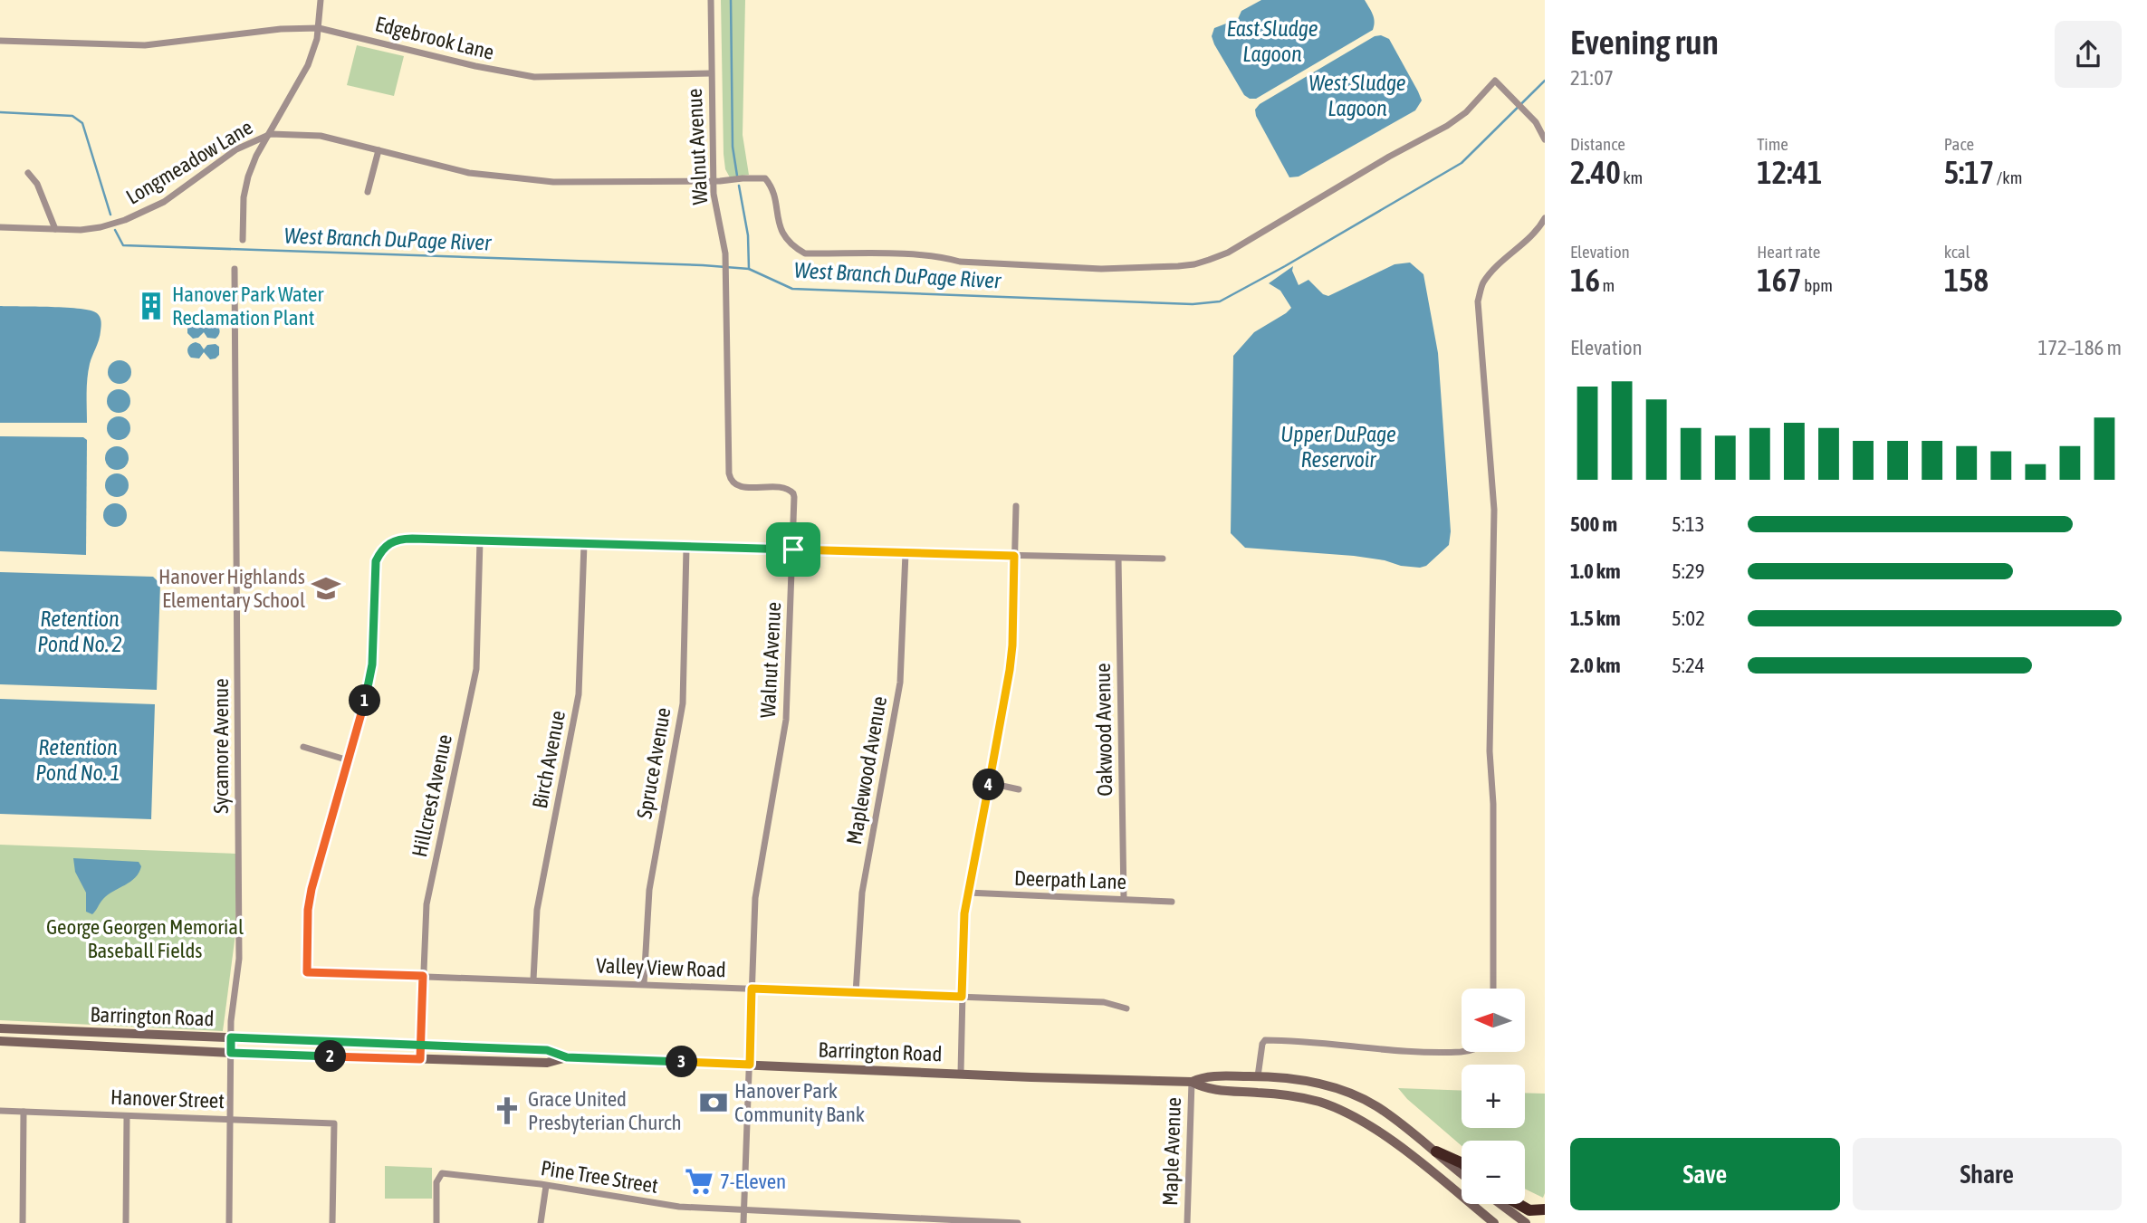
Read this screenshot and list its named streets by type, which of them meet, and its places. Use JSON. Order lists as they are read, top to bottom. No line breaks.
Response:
{"streets":{"main road":["Barrington Road"],"street":["Edgebrook Lane","Walnut Avenue","Longmeadow Lane","Oakwood Avenue","Sycamore Avenue","Birch Avenue","Spruce Avenue","Maplewood Avenue","Hillcrest Avenue","Deerpath Lane","Valley View Road","Hanover Street","Maple Avenue","Pine Tree Street"]},"crossings":[["Edgebrook Lane","Walnut Avenue"],["Walnut Avenue","Longmeadow Lane"],["Walnut Avenue","Valley View Road"],["Walnut Avenue","Barrington Road"],["Walnut Avenue","Pine Tree Street"],["Oakwood Avenue","Deerpath Lane"],["Sycamore Avenue","Barrington Road"],["Sycamore Avenue","Hanover Street"],["Birch Avenue","Valley View Road"],["Spruce Avenue","Valley View Road"],["Maplewood Avenue","Valley View Road"],["Hillcrest Avenue","Valley View Road"],["Hillcrest Avenue","Barrington Road"],["Barrington Road","Maple Avenue"]],"water":["East Sludge Lagoon","West Sludge Lagoon","West Branch DuPage River","Upper DuPage Reservoir","Retention Pond No. 2","Retention Pond No. 1"],"parks":["George Georgen Memorial Baseball Fields"],"places":{"building":["Hanover Park Water Reclamation Plant"],"school or university":["Hanover Highlands Elementary School"],"bank":["Hanover Park Community Bank"],"church":["Grace United Presbyterian Church"],"supermarket":["7-Eleven"]},"north":"left","page":{"heading":["Evening run","21:07"],"stats":[["Distance","2.40 km"],["Time","12:41"],["Pace","5:17 /km"],["Elevation","16 m"],["Heart rate","167 bpm"],["kcal","158"]],"chart":["Elevation","172–186 m"],"list":[{"name":"500 m","note":"5:13"},{"name":"1.0 km","note":"5:29"},{"name":"1.5 km","note":"5:02"},{"name":"2.0 km","note":"5:24"}],"pins":["1","4","2","3"],"map_buttons":["+","−"],"buttons":["Save","Share"]}}
